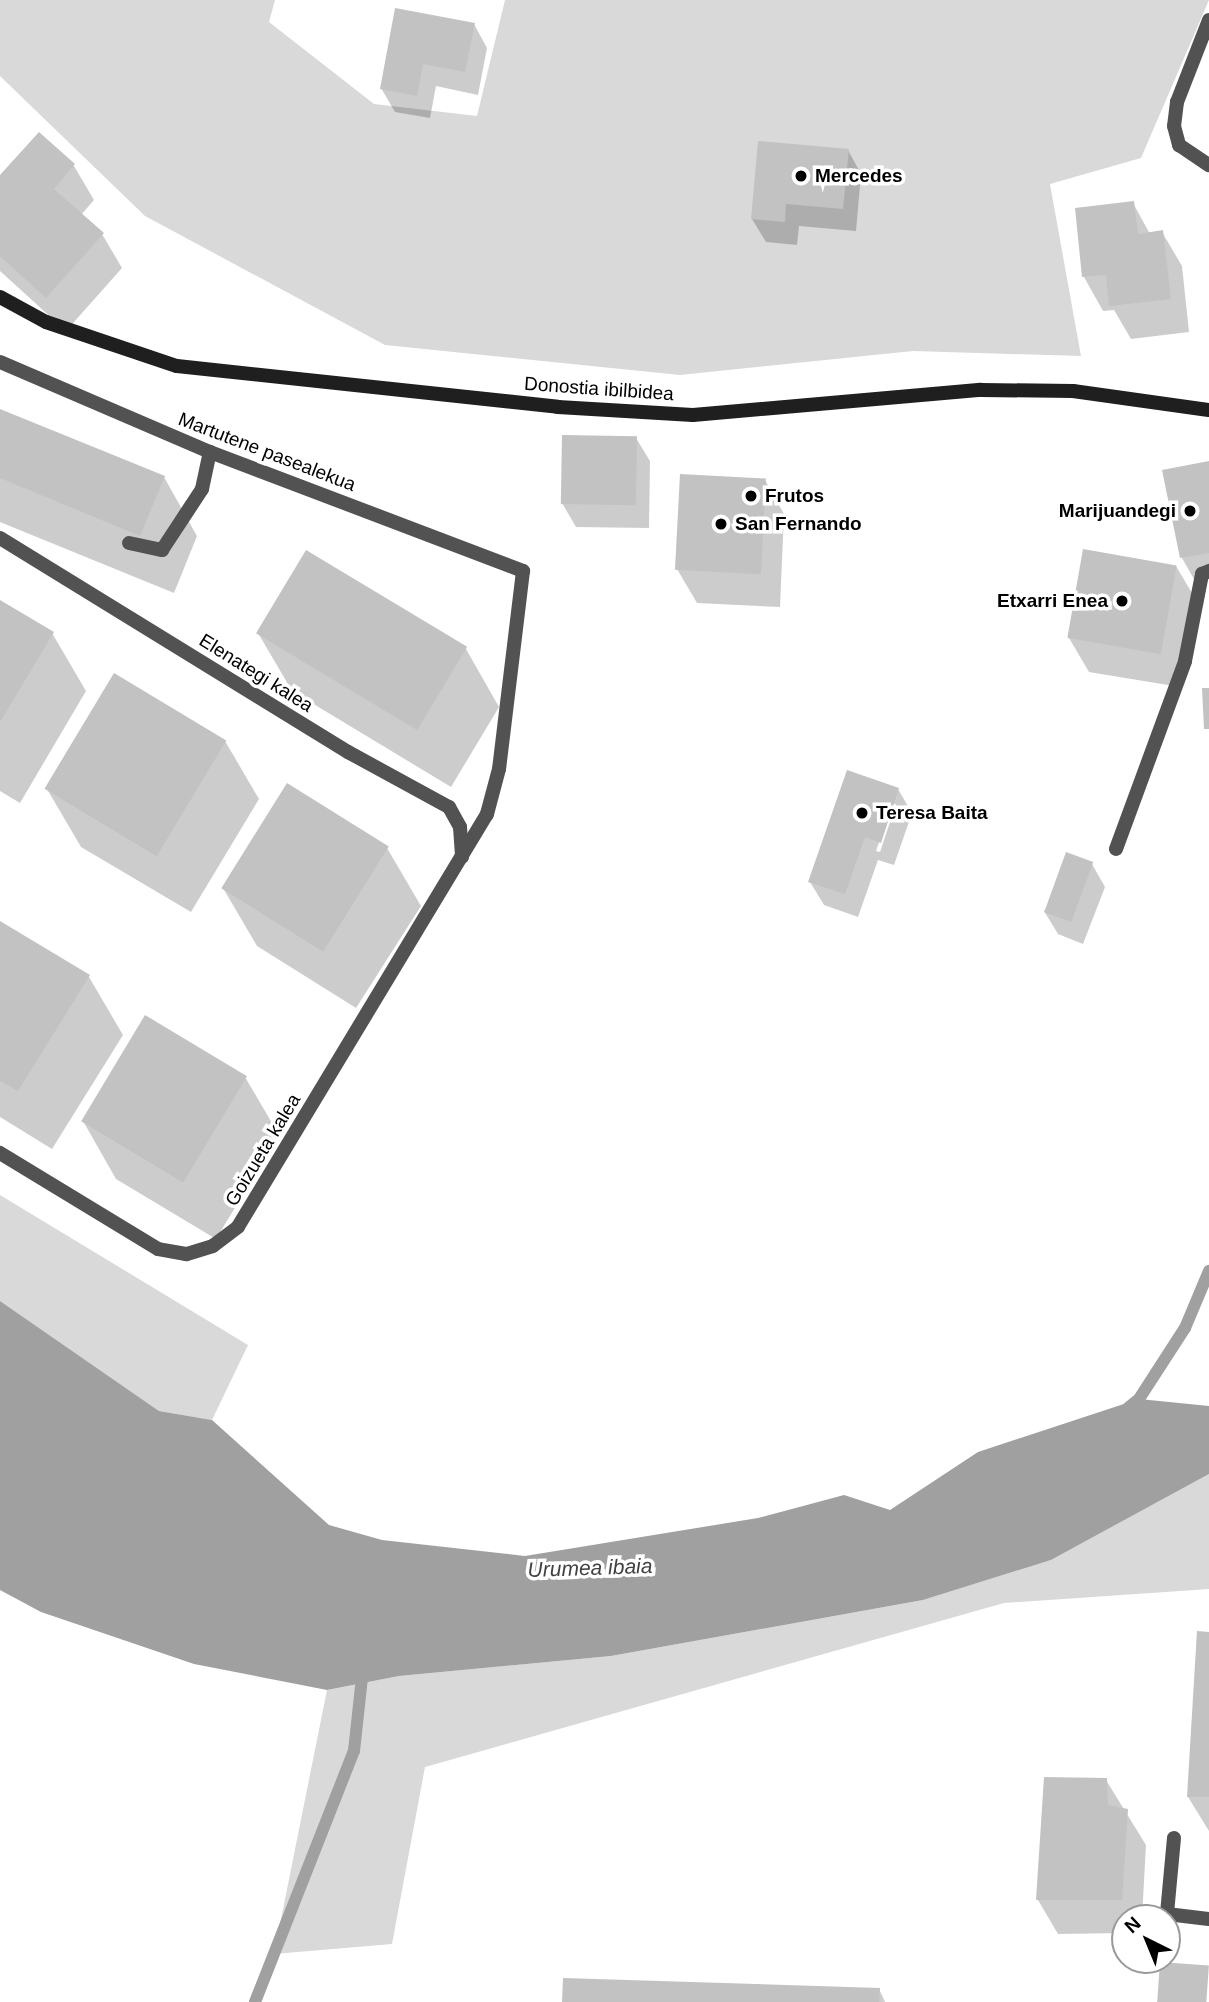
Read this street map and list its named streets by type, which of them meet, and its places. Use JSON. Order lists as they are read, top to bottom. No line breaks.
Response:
{"streets":{"main road":["Donostia ibilbidea"],"street":["Martutene pasealekua","Elenategi kalea","Goizueta kalea"]},"crossings":[["Martutene pasealekua","Goizueta kalea"],["Elenategi kalea","Goizueta kalea"]],"water":["Urumea ibaia"],"places":["Mercedes","Frutos","Marijuandegi","San Fernando","Etxarri Enea","Teresa Baita"],"north":"top left"}
